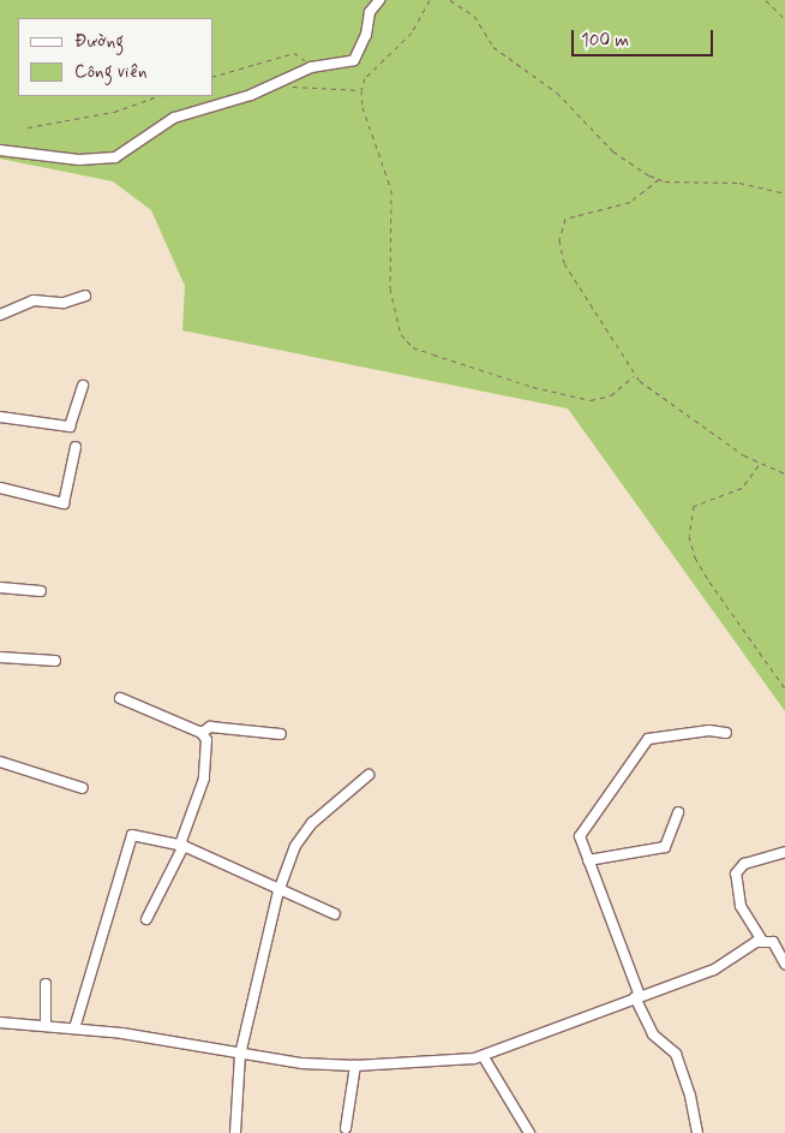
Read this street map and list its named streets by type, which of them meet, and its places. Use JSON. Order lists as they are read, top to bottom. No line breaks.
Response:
{"legend":["Đường","Công viên"],"scale_bar":"100 m"}
